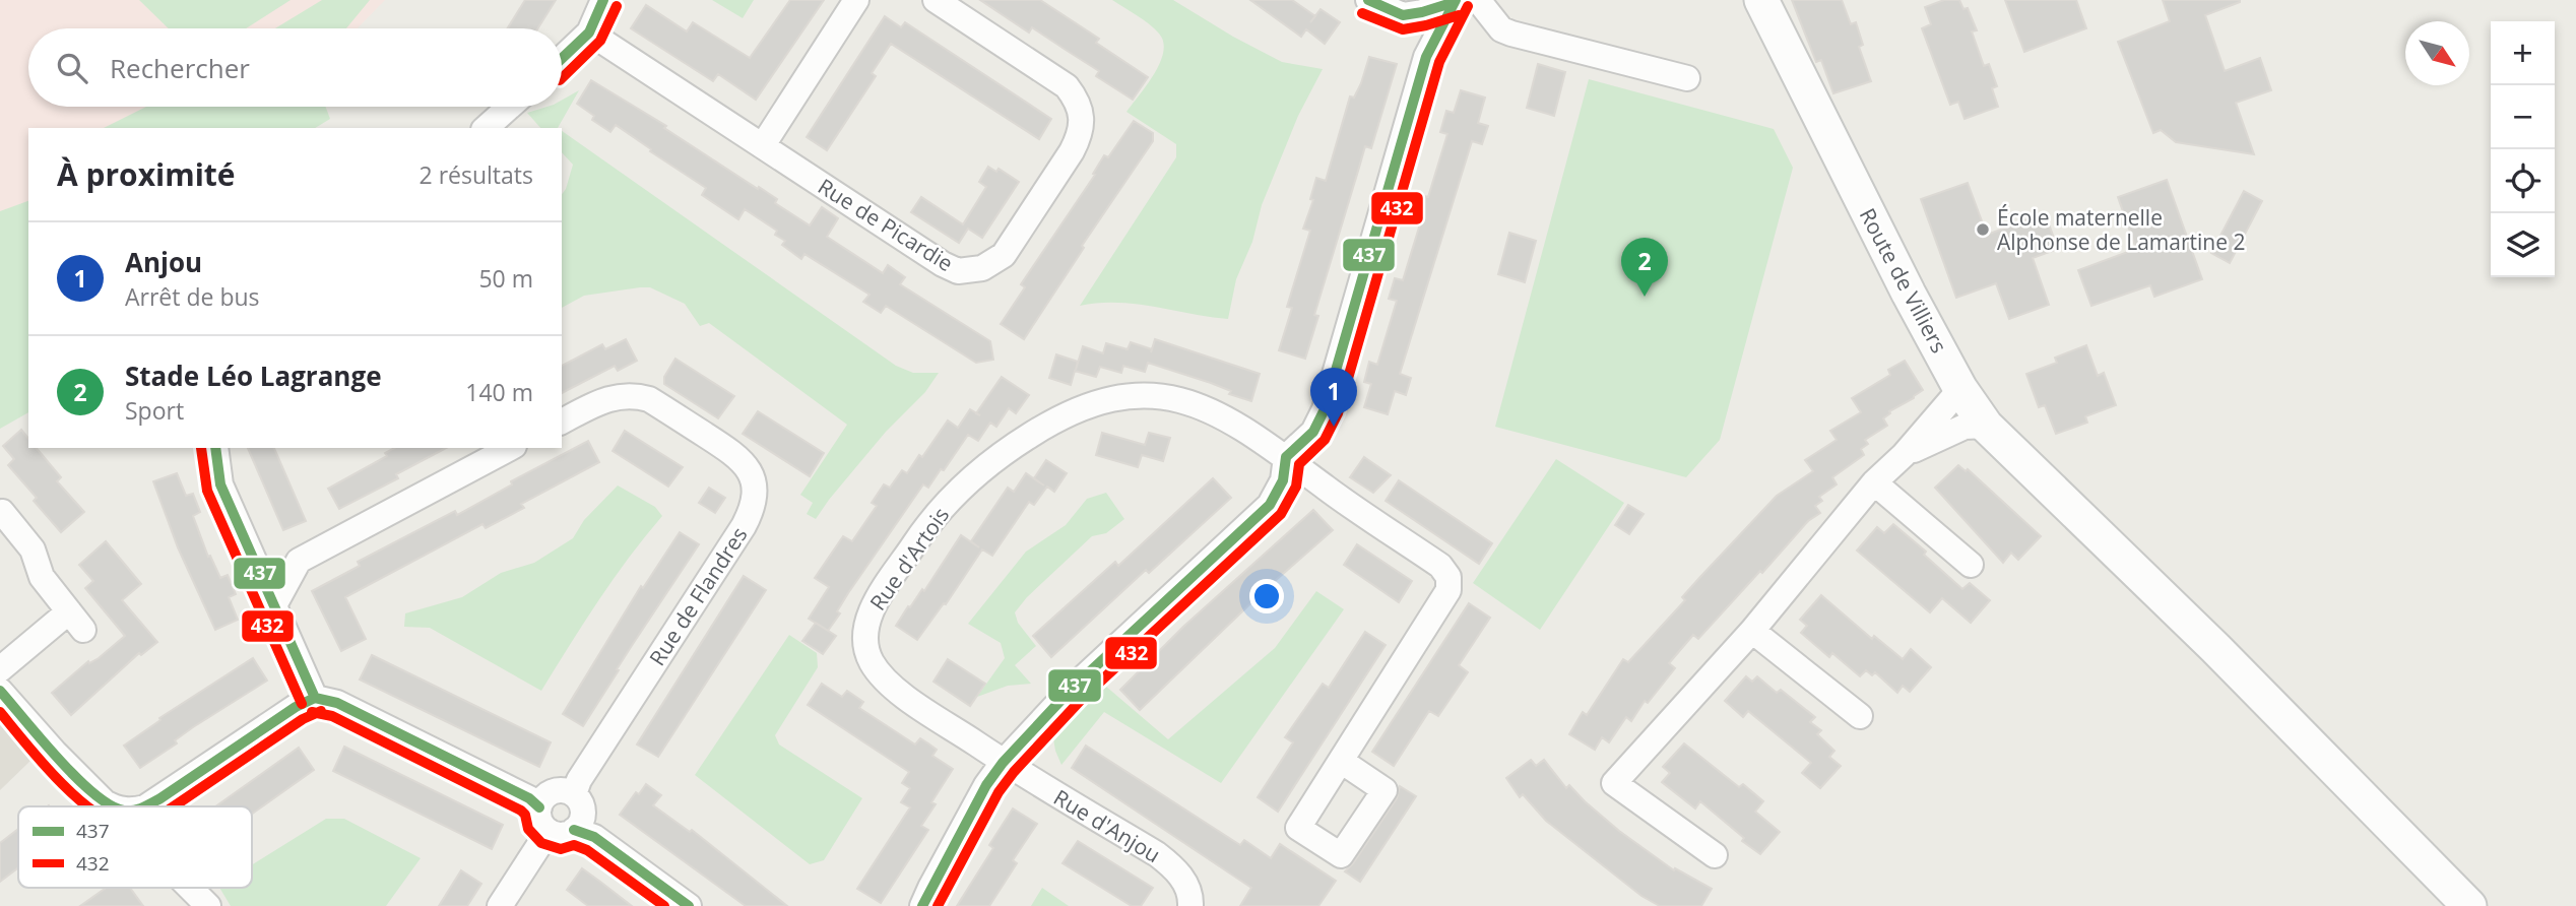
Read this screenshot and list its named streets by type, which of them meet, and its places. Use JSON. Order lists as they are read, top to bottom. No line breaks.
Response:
{"streets":{"main road":["Route de Villiers"],"street":["Rue de Picardie","Rue d'Artois","Rue de Flandres","Rue d'Anjou"]},"crossings":[["Rue d'Artois","Rue d'Anjou"]],"places":["École maternelle Alphonse de Lamartine 2"],"lines":["transit line 437","transit line 432"],"legend":["437","432"],"north":"bottom right","page":{"map_buttons":["+","−"],"search":"Rechercher","heading":["À proximité","2 résultats"],"list":[{"mark":"1","name":"Anjou","note":"Arrêt de bus","value":"50 m"},{"mark":"2","name":"Stade Léo Lagrange","note":"Sport","value":"140 m"}],"pins":["2","1"]}}
